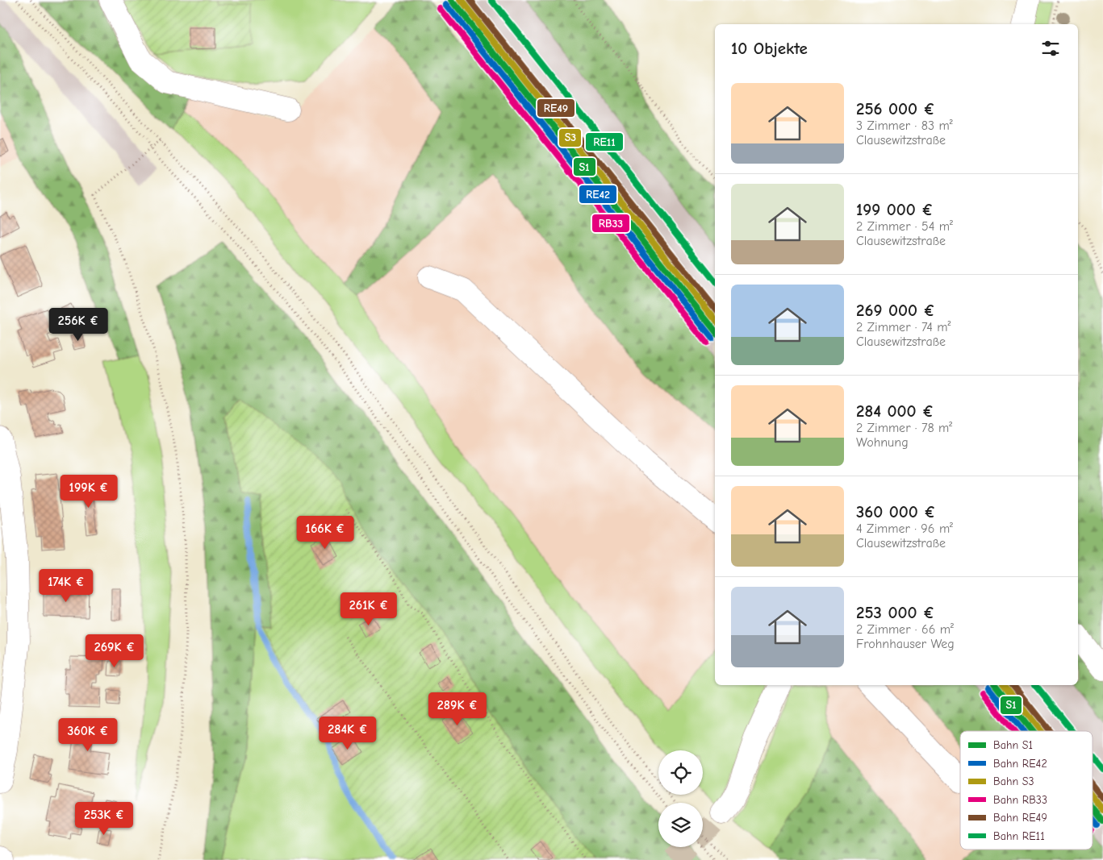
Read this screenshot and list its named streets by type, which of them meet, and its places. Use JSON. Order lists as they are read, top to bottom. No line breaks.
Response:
{"lines":["rail line S1","rail line S3","rail line RE49","rail line RE11","rail line RE42","rail line RB33"],"legend":["Bahn S1","Bahn RE42","Bahn S3","Bahn RB33","Bahn RE49","Bahn RE11"],"page":{"heading":"10 Objekte","list":[{"name":"256 000 €","note":"3 Zimmer · 83 m² · Clausewitzstraße"},{"name":"199 000 €","note":"2 Zimmer · 54 m² · Clausewitzstraße"},{"name":"269 000 €","note":"2 Zimmer · 74 m² · Clausewitzstraße"},{"name":"284 000 €","note":"2 Zimmer · 78 m² · Wohnung"},{"name":"360 000 €","note":"4 Zimmer · 96 m² · Clausewitzstraße"},{"name":"253 000 €","note":"2 Zimmer · 66 m² · Frohnhauser Weg"}],"price":["256K €","199K €","166K €","174K €","261K €","269K €","289K €","284K €","360K €","253K €"]}}
